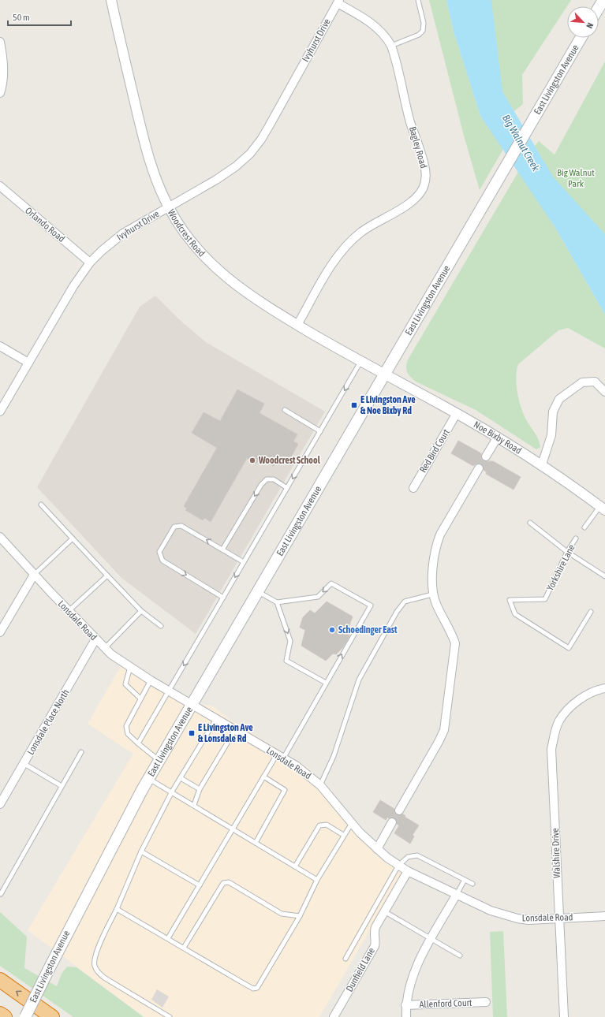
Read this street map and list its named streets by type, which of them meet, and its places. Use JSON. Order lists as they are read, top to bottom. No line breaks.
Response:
{"streets":{"main road":["East Livingston Avenue"],"street":["Ivyhurst Drive","Bagley Road","Orlando Road","Woodcrest Road","Noe Bixby Road","Red Bird Court","Lonsdale Road","Lonsdale Place North","Walshire Drive","Dunfield Lane","Allenford Court"],"lane":["Yorkshire Lane"]},"crossings":[["Ivyhurst Drive","Bagley Road"],["Ivyhurst Drive","Orlando Road"],["Ivyhurst Drive","Woodcrest Road"],["East Livingston Avenue","Woodcrest Road"],["East Livingston Avenue","Noe Bixby Road"],["East Livingston Avenue","Lonsdale Road"],["Bagley Road","Woodcrest Road"],["Woodcrest Road","Noe Bixby Road"],["Noe Bixby Road","Red Bird Court"],["Lonsdale Road","Lonsdale Place North"],["Lonsdale Road","Walshire Drive"],["Lonsdale Road","Dunfield Lane"]],"water":["Big Walnut Creek"],"parks":["Big Walnut Park"],"places":{"transit":["E Livingston Ave & Noe Bixby Rd","E Livingston Ave & Lonsdale Rd"],"other":["Woodcrest School","Schoedinger East"]},"scale_bar":"50 m","north":"bottom right"}
